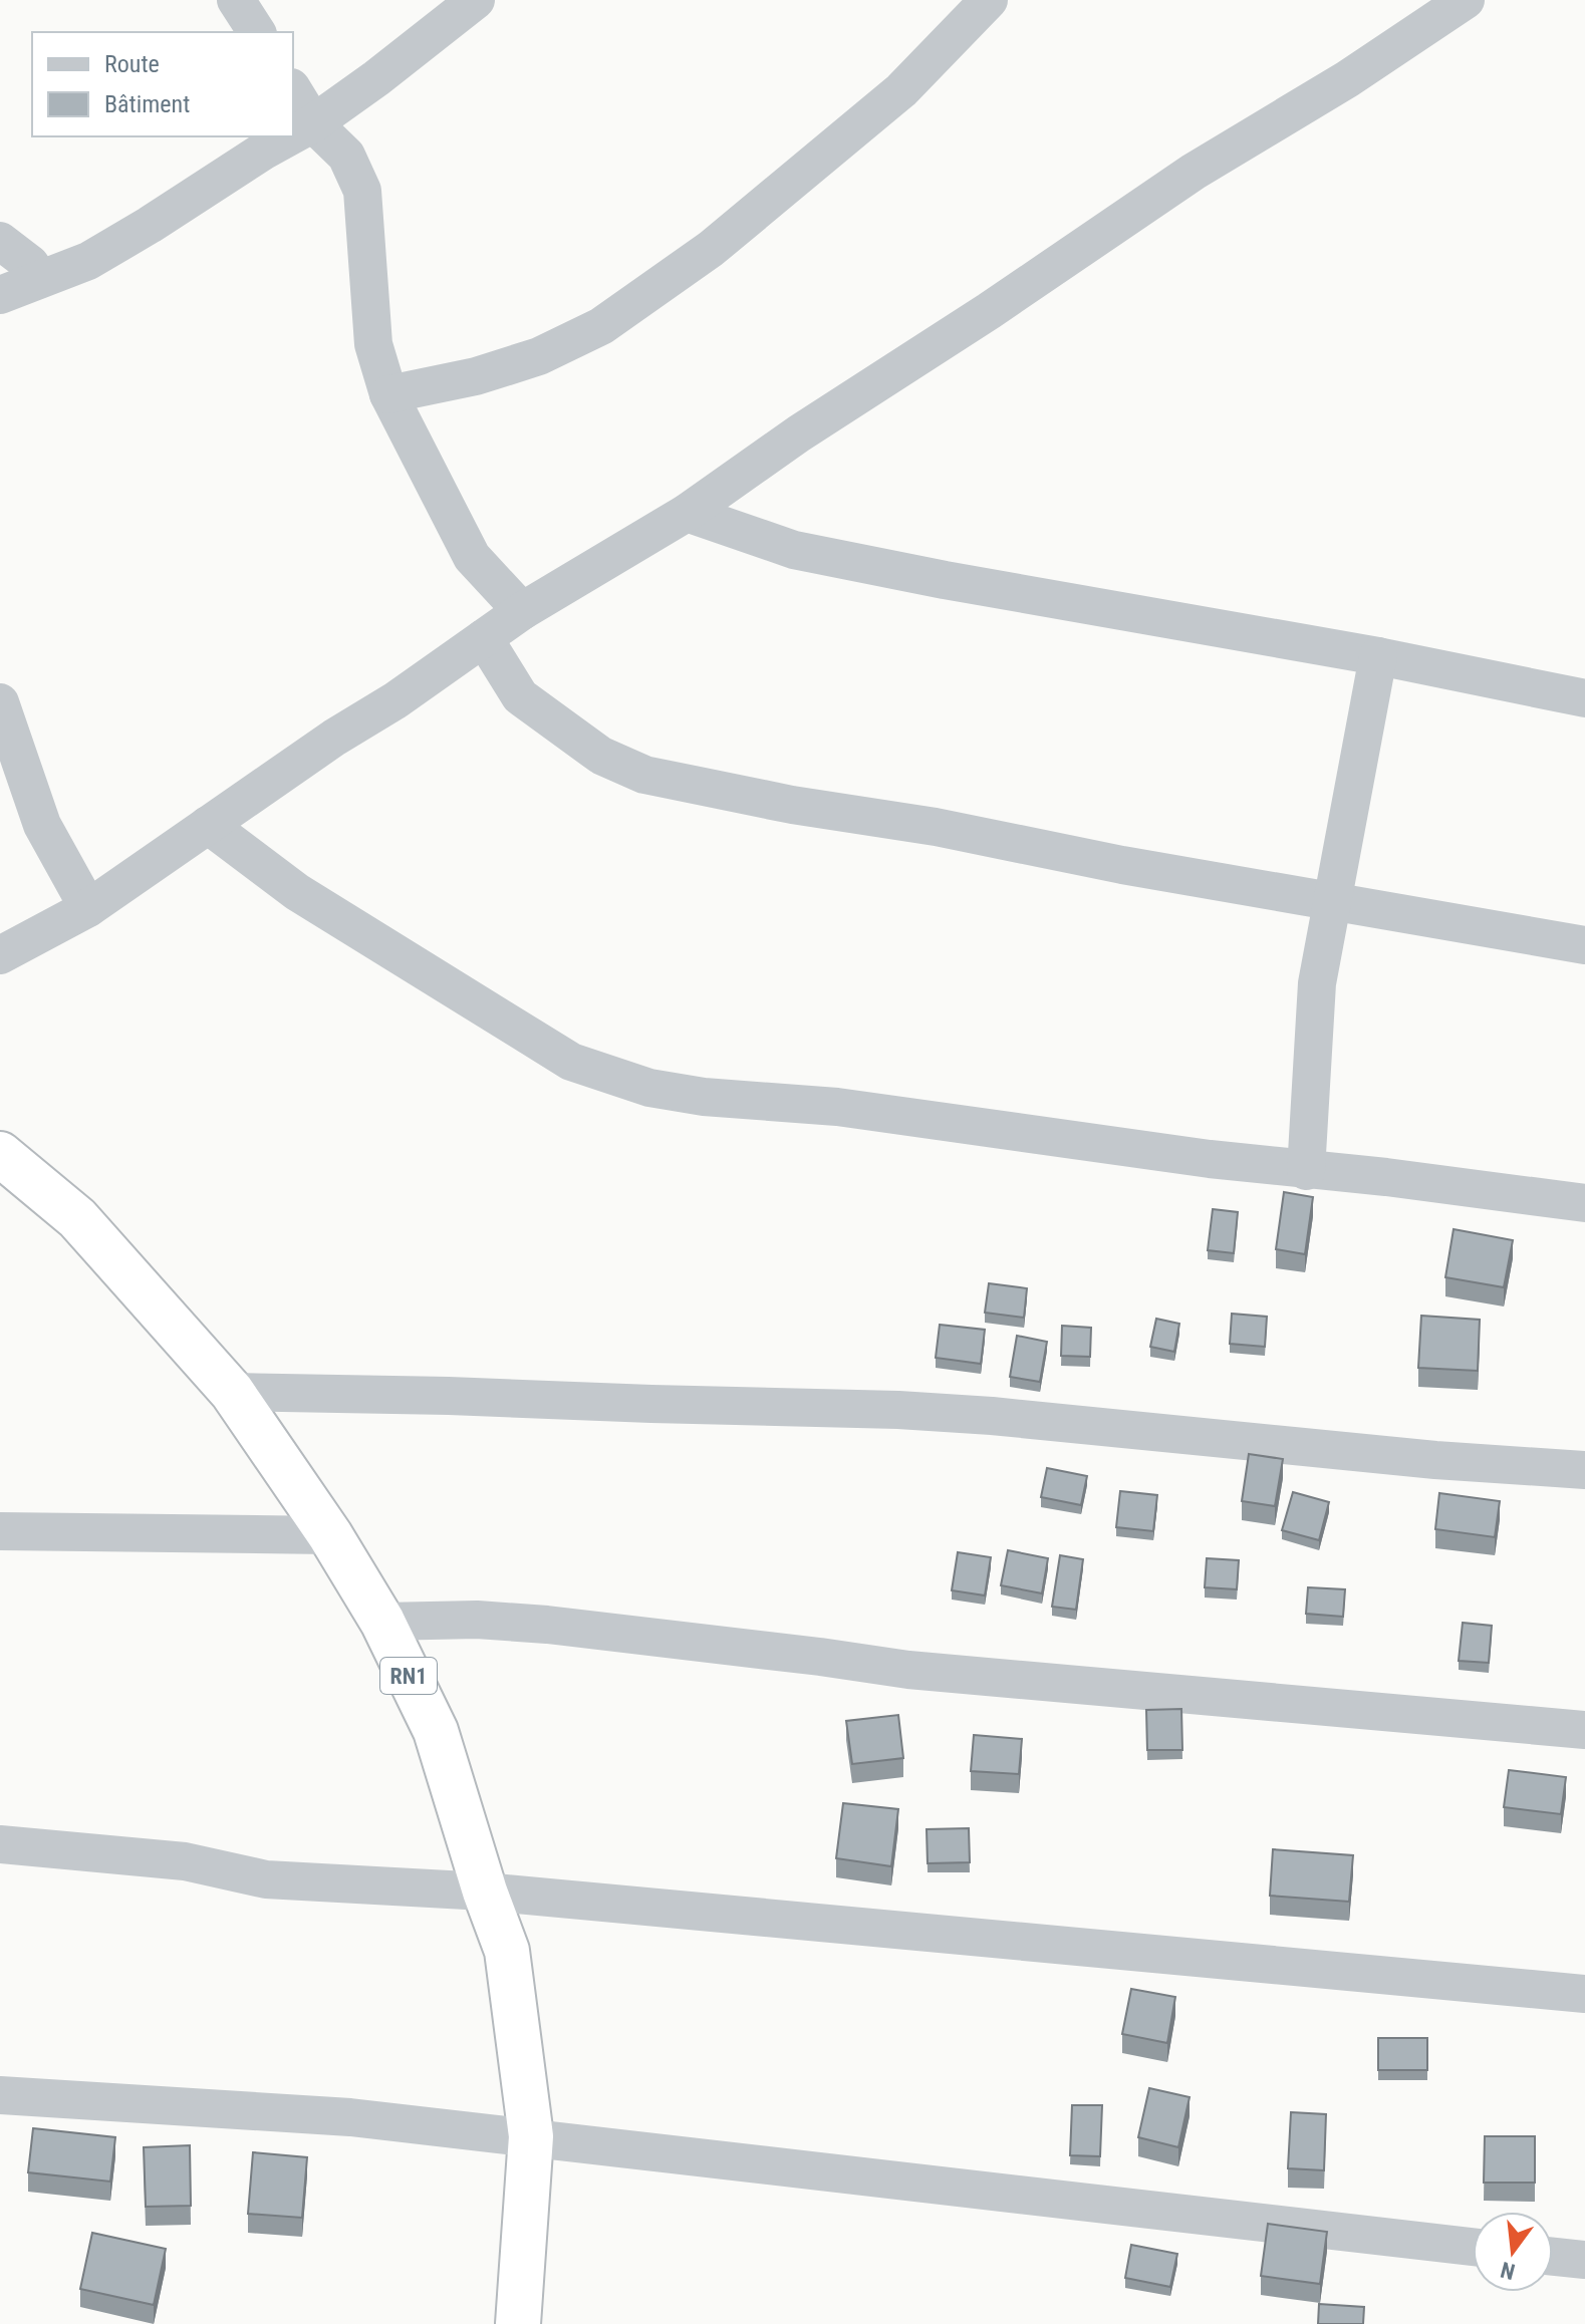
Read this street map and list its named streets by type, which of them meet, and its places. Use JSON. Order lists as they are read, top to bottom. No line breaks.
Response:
{"streets":{"highway":["RN1"]},"legend":["Route","Bâtiment"],"north":"bottom"}
